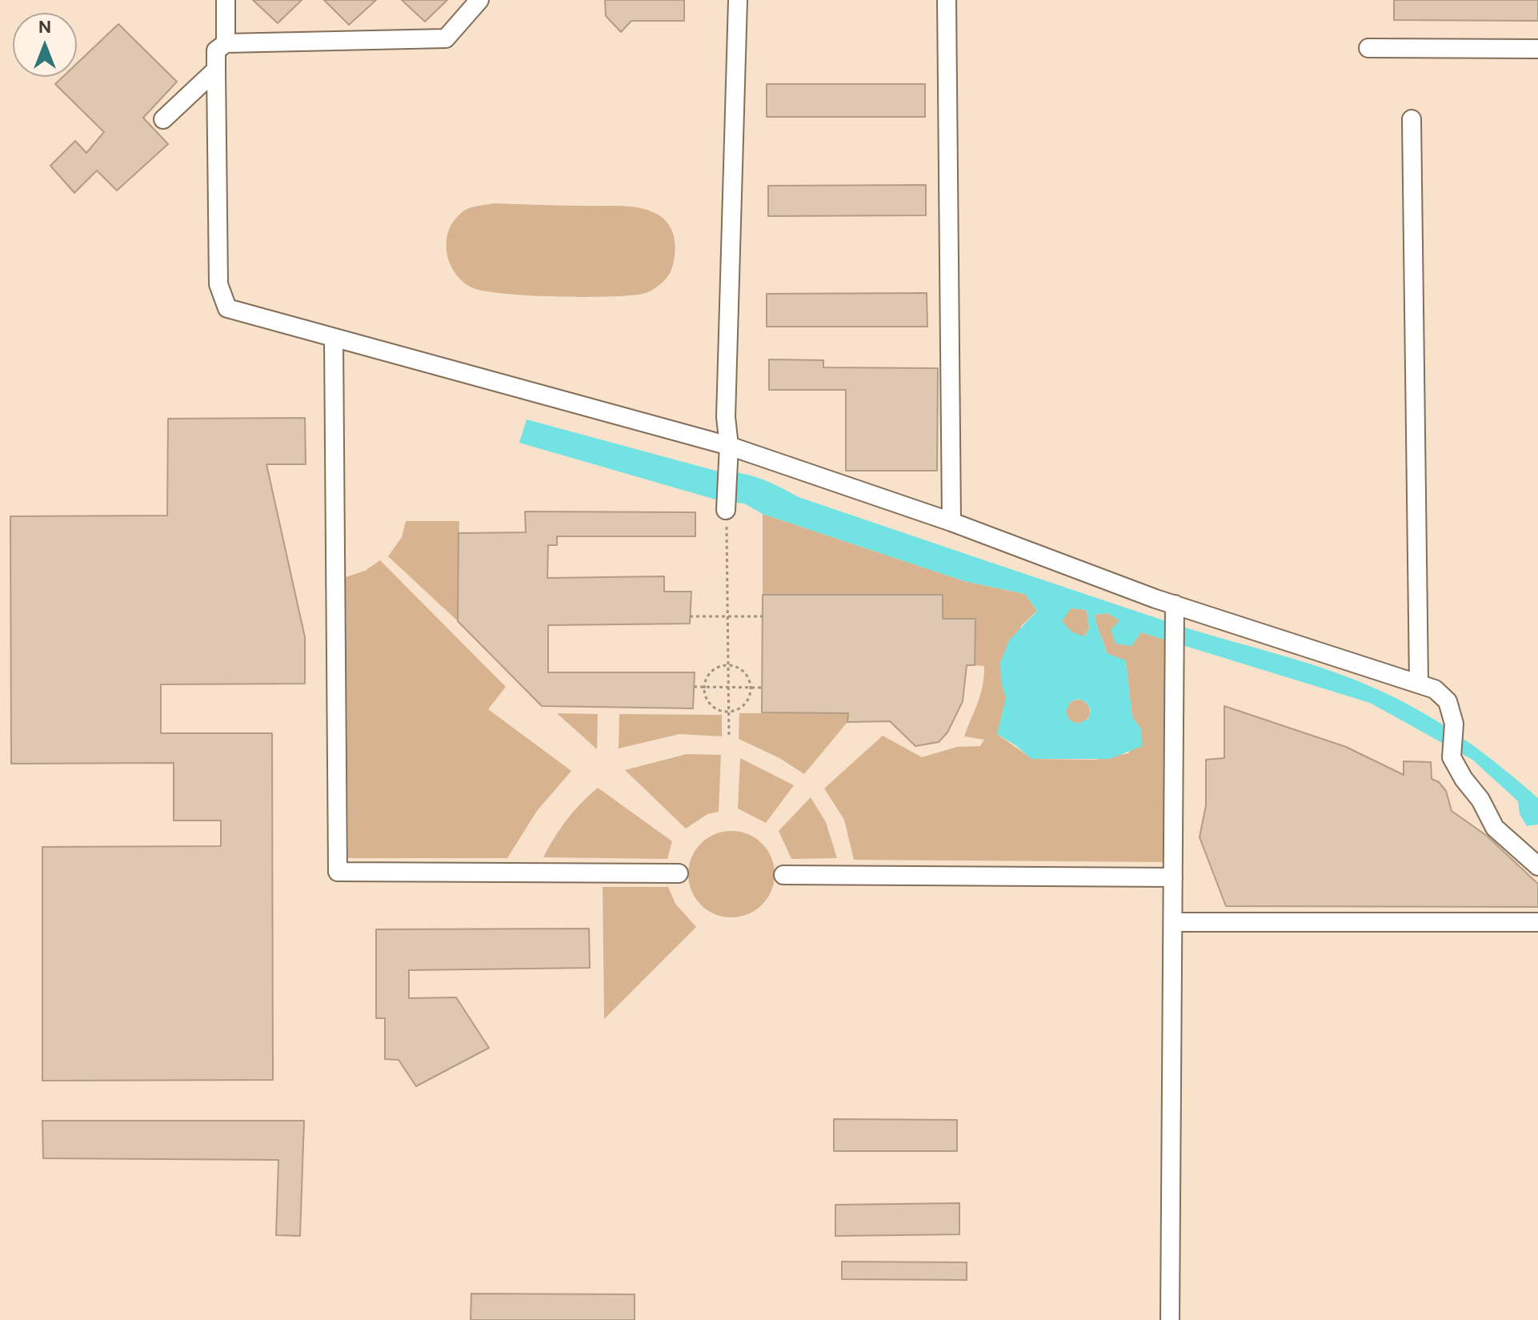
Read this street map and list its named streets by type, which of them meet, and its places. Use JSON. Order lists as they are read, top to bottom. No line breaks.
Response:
{"north":"top"}
